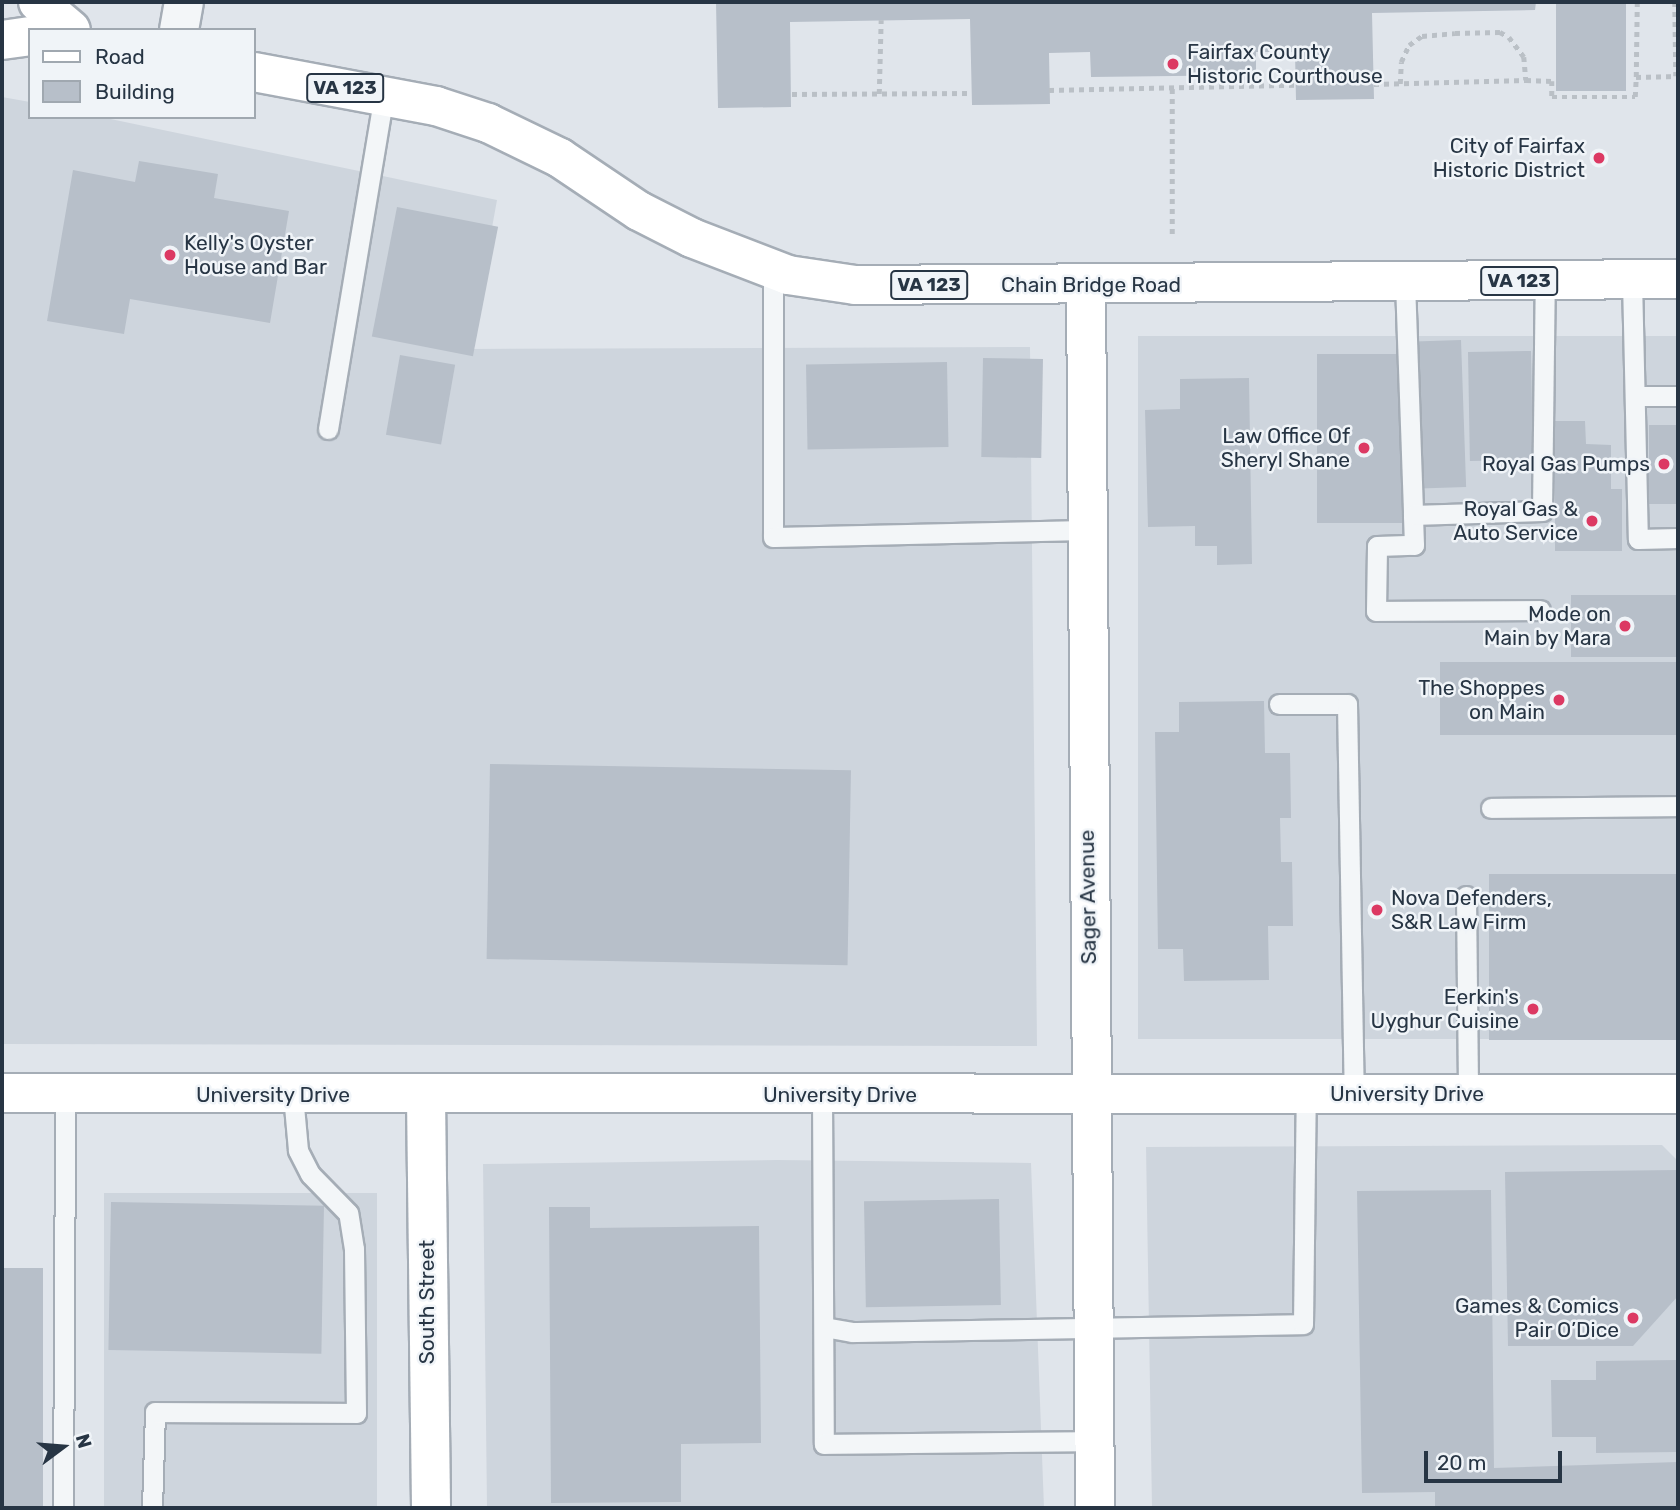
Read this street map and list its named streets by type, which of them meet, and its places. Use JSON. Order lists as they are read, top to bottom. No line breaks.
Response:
{"streets":{"street":["VA 123","Chain Bridge Road","Sager Avenue","University Drive","South Street"]},"crossings":[["Chain Bridge Road","Sager Avenue"],["Sager Avenue","University Drive"],["University Drive","South Street"]],"places":["Fairfax County Historic Courthouse","City of Fairfax Historic District","Kelly's Oyster House and Bar","Law Office Of Sheryl Shane","Royal Gas Pumps","Royal Gas & Auto Service","Mode on Main by Mara","The Shoppes on Main","Nova Defenders, S&R Law Firm","Eerkin's Uyghur Cuisine","Games & Comics Pair O’Dice"],"legend":["Road","Building"],"scale_bar":"20 m","north":"right"}
